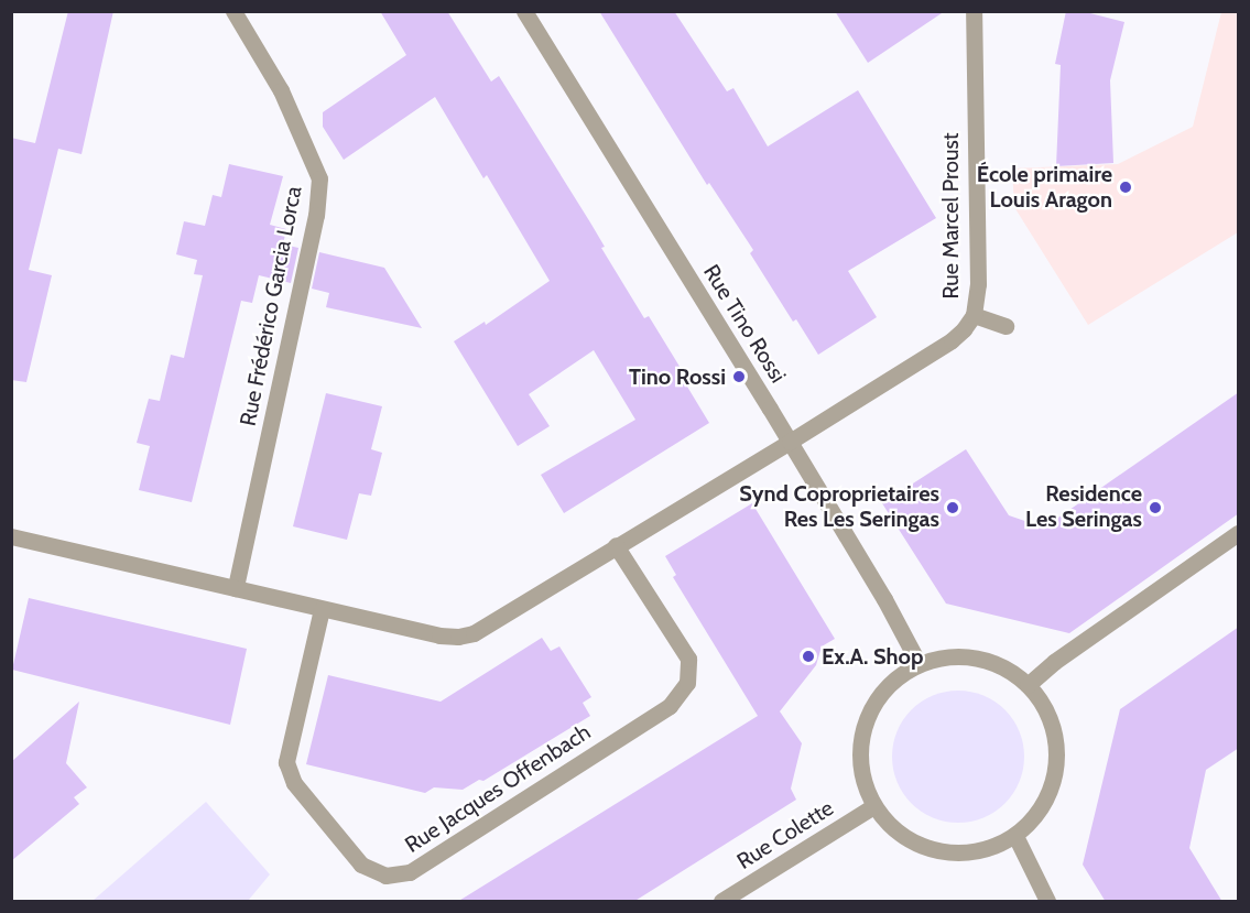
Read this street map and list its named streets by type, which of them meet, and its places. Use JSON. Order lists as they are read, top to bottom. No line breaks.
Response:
{"streets":{"street":["Rue Marcel Proust","Rue Frédérico Garcia Lorca","Rue Tino Rossi","Rue Jacques Offenbach","Rue Colette"]},"crossings":[["Rue Marcel Proust","Rue Tino Rossi"],["Rue Tino Rossi","Rue Colette"]],"places":["École primaire Louis Aragon","Tino Rossi","Synd Coproprietaires Res Les Seringas","Residence Les Seringas","Ex.A. Shop"]}
